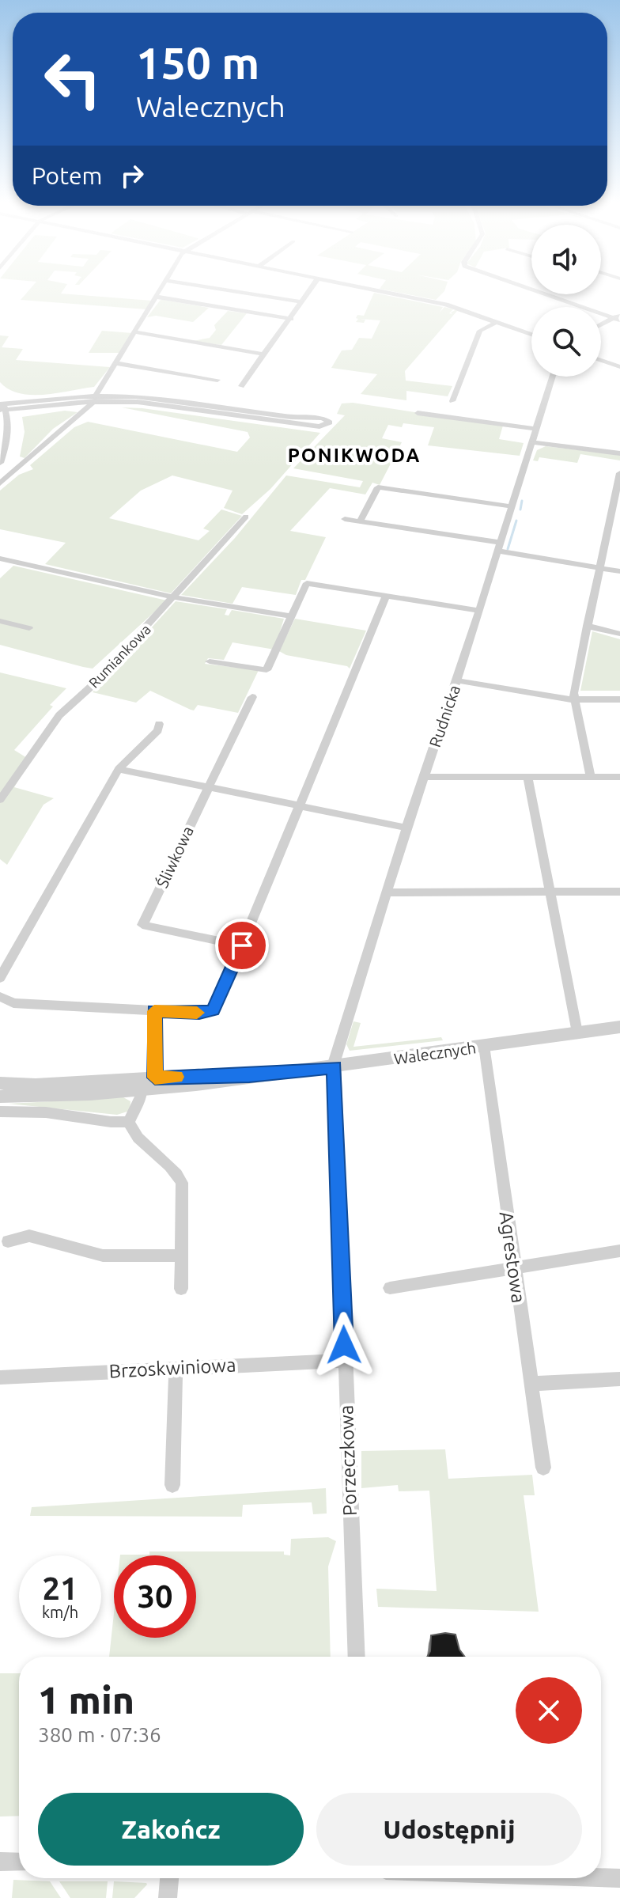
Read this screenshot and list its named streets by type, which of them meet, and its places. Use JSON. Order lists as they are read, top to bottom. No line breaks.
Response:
{"streets":{"street":["Rumiankowa","Rudnicka","Śliwkowa","Walecznych","Agrestowa","Brzoskwiniowa","Porzeczkowa"]},"crossings":[["Rudnicka","Walecznych"],["Rudnicka","Porzeczkowa"],["Walecznych","Agrestowa"],["Walecznych","Porzeczkowa"],["Brzoskwiniowa","Porzeczkowa"]],"districts":["PONIKWODA"],"page":{"turn":["150 m","Walecznych"],"then":"Potem","speed":"21 km/h","limit":"30","heading":["1 min","380 m · 07:36"],"buttons":["Zakończ","Udostępnij"]}}
